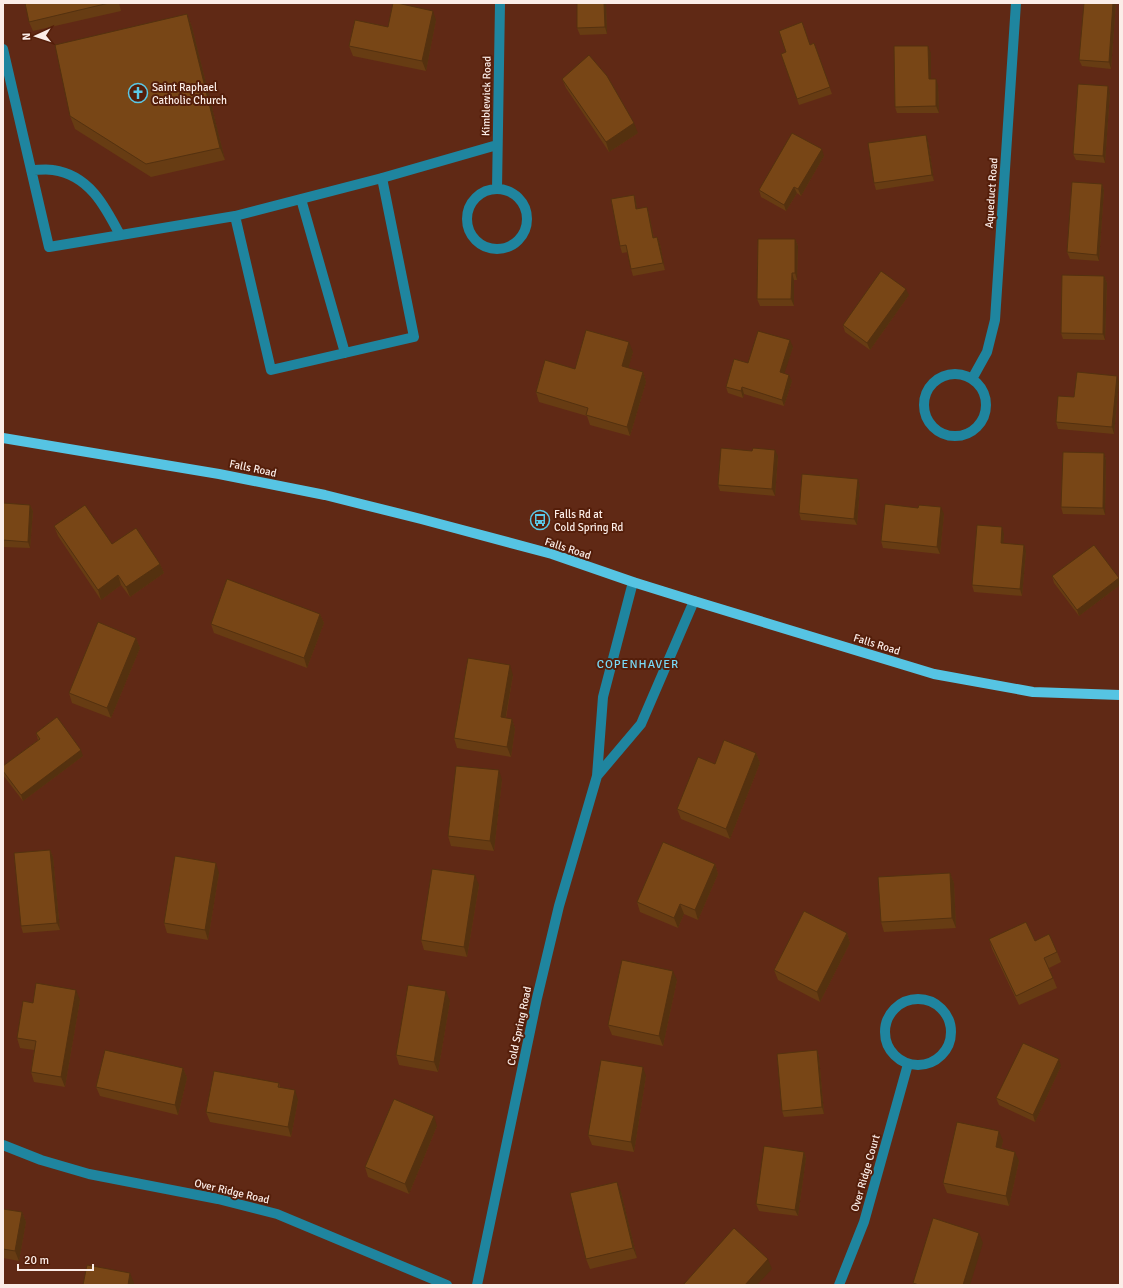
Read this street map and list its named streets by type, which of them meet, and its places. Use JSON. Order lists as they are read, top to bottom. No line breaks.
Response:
{"streets":{"main road":["Falls Road"],"street":["Kimblewick Road","Aqueduct Road","Cold Spring Road","Over Ridge Court","Over Ridge Road"]},"crossings":[["Falls Road","Cold Spring Road"]],"districts":["COPENHAVER"],"places":{"church":["Saint Raphael Catholic Church"],"bus stop":["Falls Rd at Cold Spring Rd"]},"scale_bar":"20 m","north":"left"}
